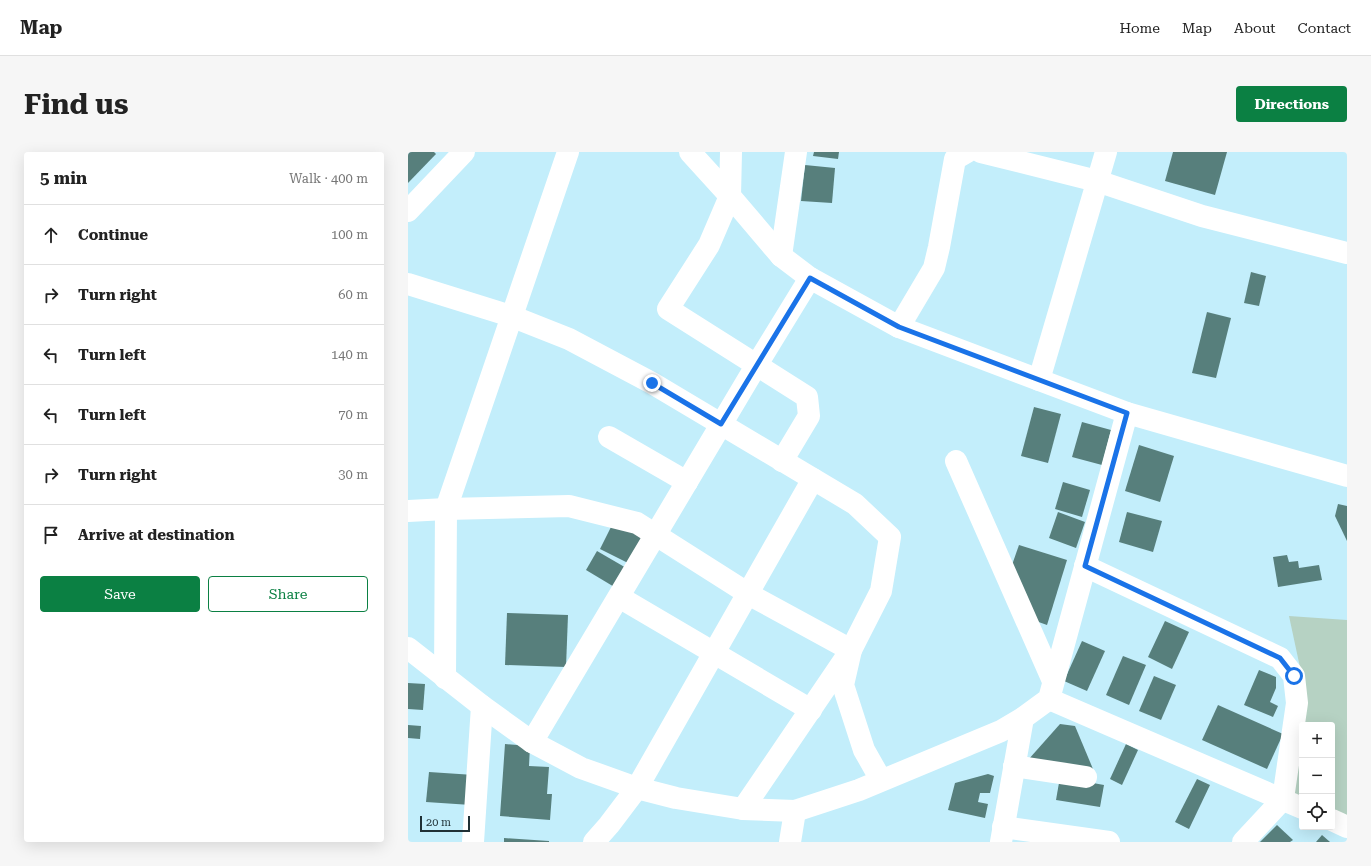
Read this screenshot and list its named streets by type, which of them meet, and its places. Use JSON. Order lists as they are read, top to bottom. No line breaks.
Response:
{"scale_bar":"20 m","page":{"header":"Map","nav":["Home","Map","About","Contact"],"buttons":["Directions",["Save","Share"]],"title":"Find us","heading":["5 min","Walk · 400 m"],"list":[["Continue","100 m"],["Turn right","60 m"],["Turn left","140 m"],["Turn left","70 m"],["Turn right","30 m"],"Arrive at destination"],"map_buttons":["+","−"],"scale":"20 m"}}
